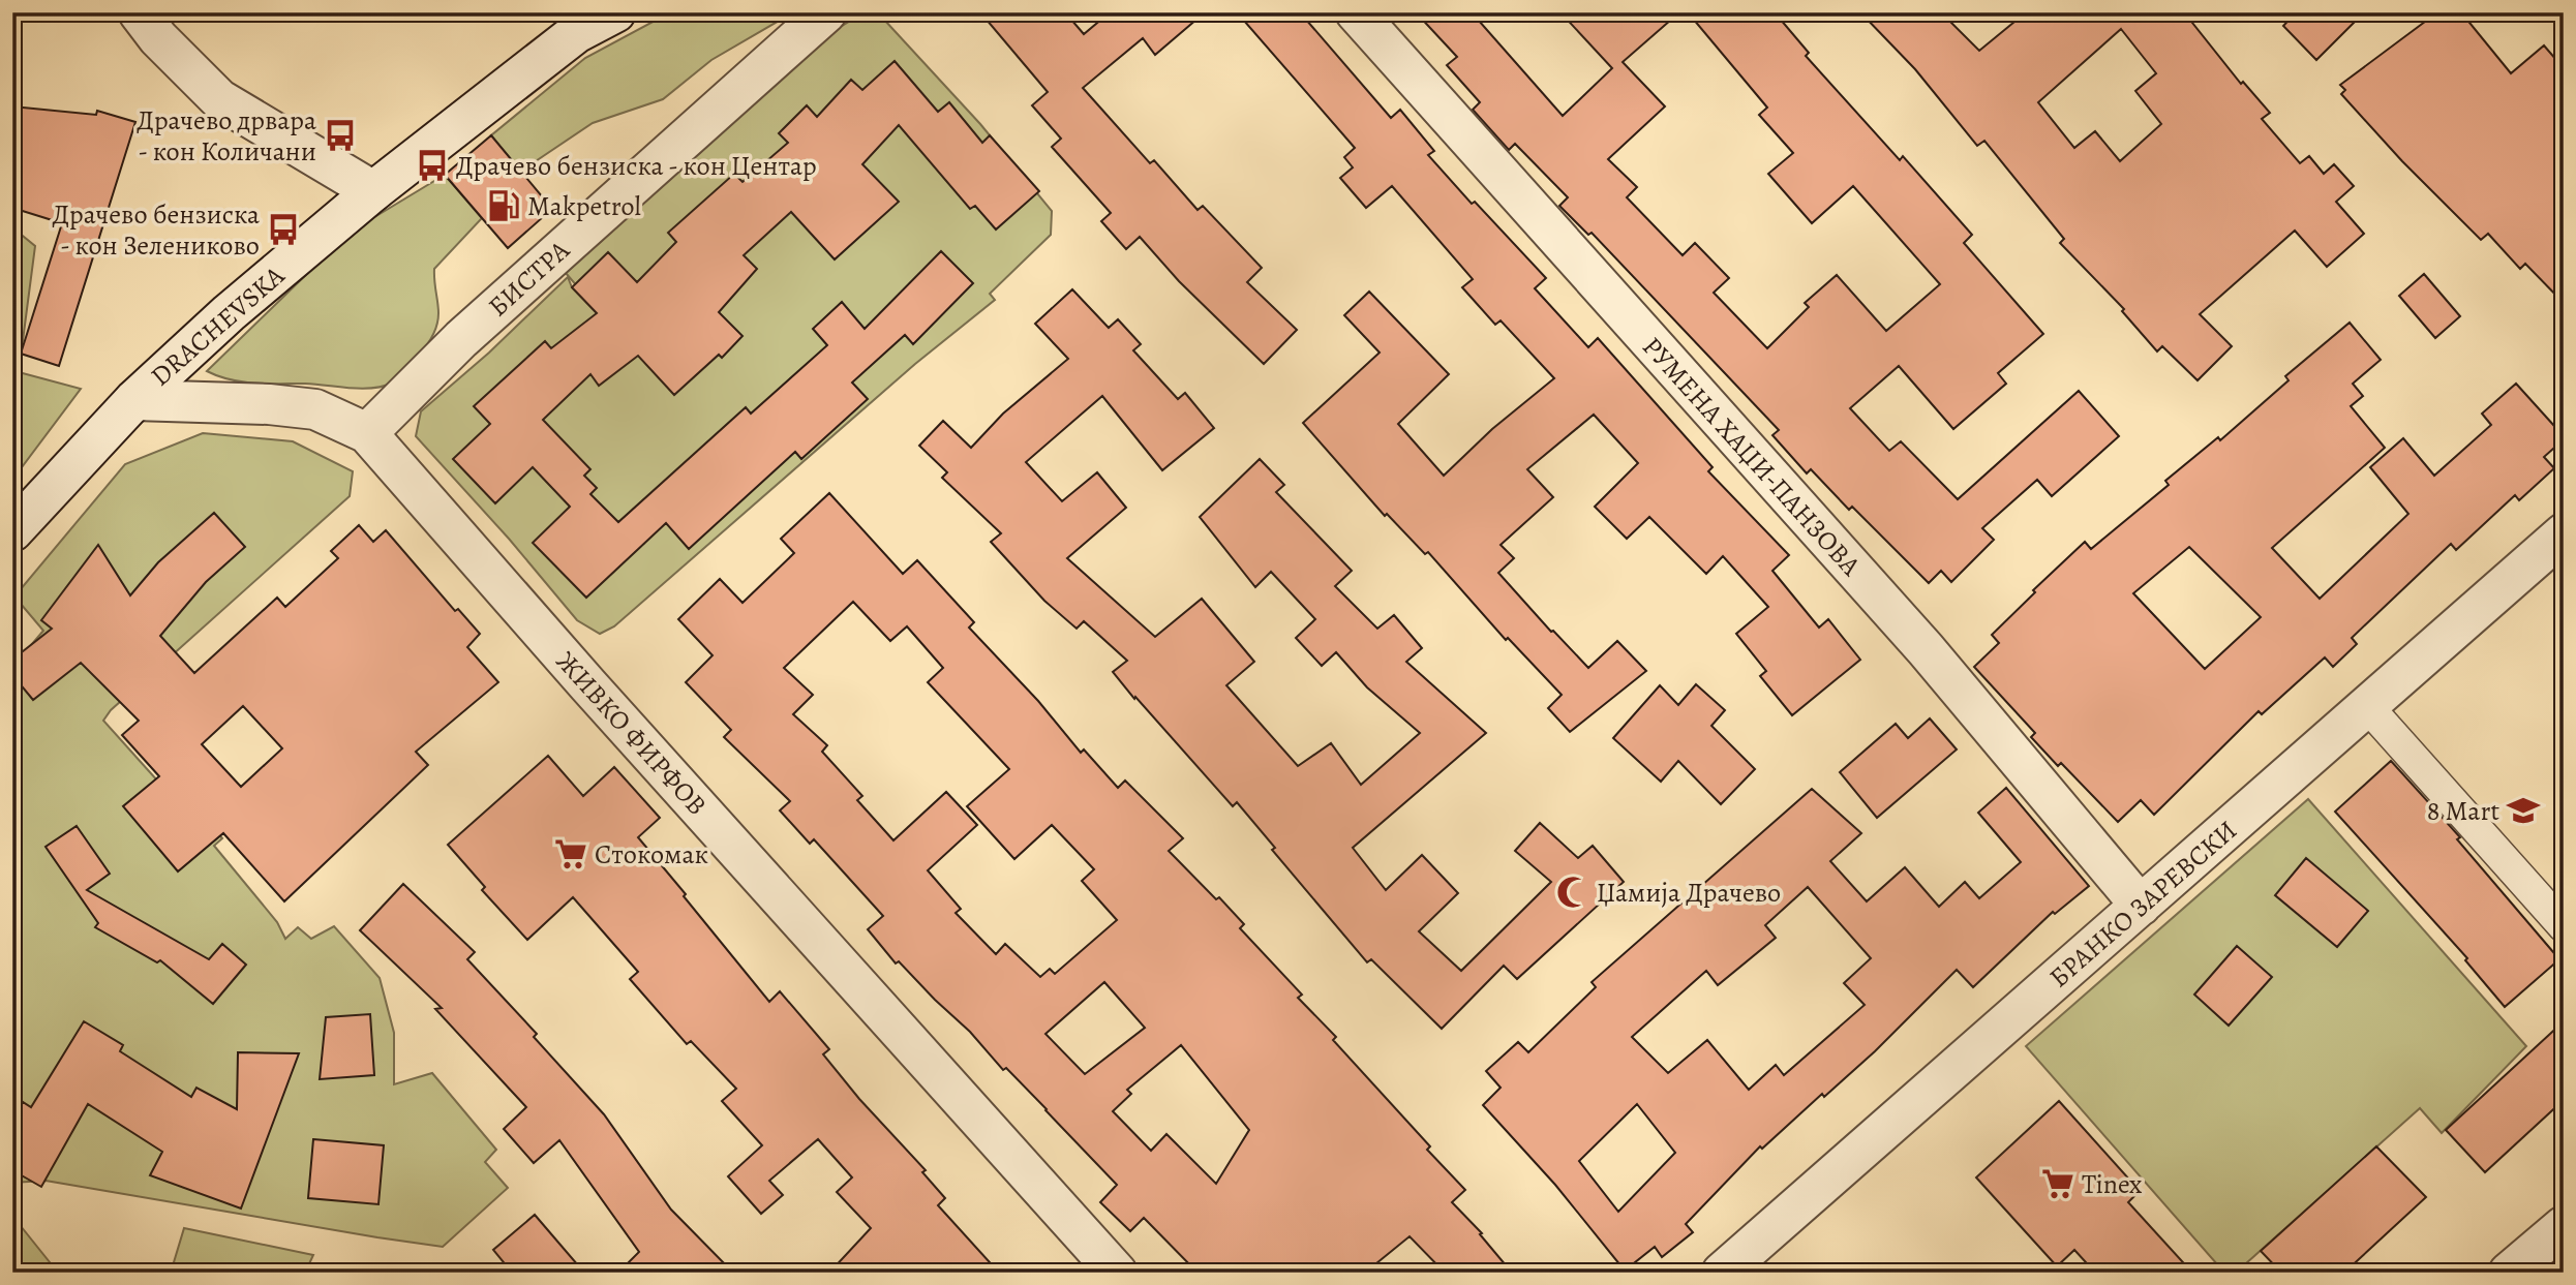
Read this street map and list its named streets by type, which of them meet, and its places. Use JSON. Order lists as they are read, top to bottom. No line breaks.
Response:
{"streets":{"street":["БИСТРА","DRACHEVSKA","РУМЕНА ХАЏИ-ПАНЗОВА","ЖИВКО ФИРФОВ","БРАНКО ЗАРЕВСКИ"]},"crossings":[["БИСТРА","ЖИВКО ФИРФОВ"],["DRACHEVSKA","ЖИВКО ФИРФОВ"],["РУМЕНА ХАЏИ-ПАНЗОВА","БРАНКО ЗАРЕВСКИ"]],"places":{"bus stop":["Драчево дрвара - кон Количани","Драчево бензиска - кон Центар","Драчево бензиска - кон Зелениково"],"fuel station":["Makpetrol"],"school or university":["8 Mart"],"supermarket":["Стокомак","Tinex"],"mosque":["Џамија Драчево"]}}
